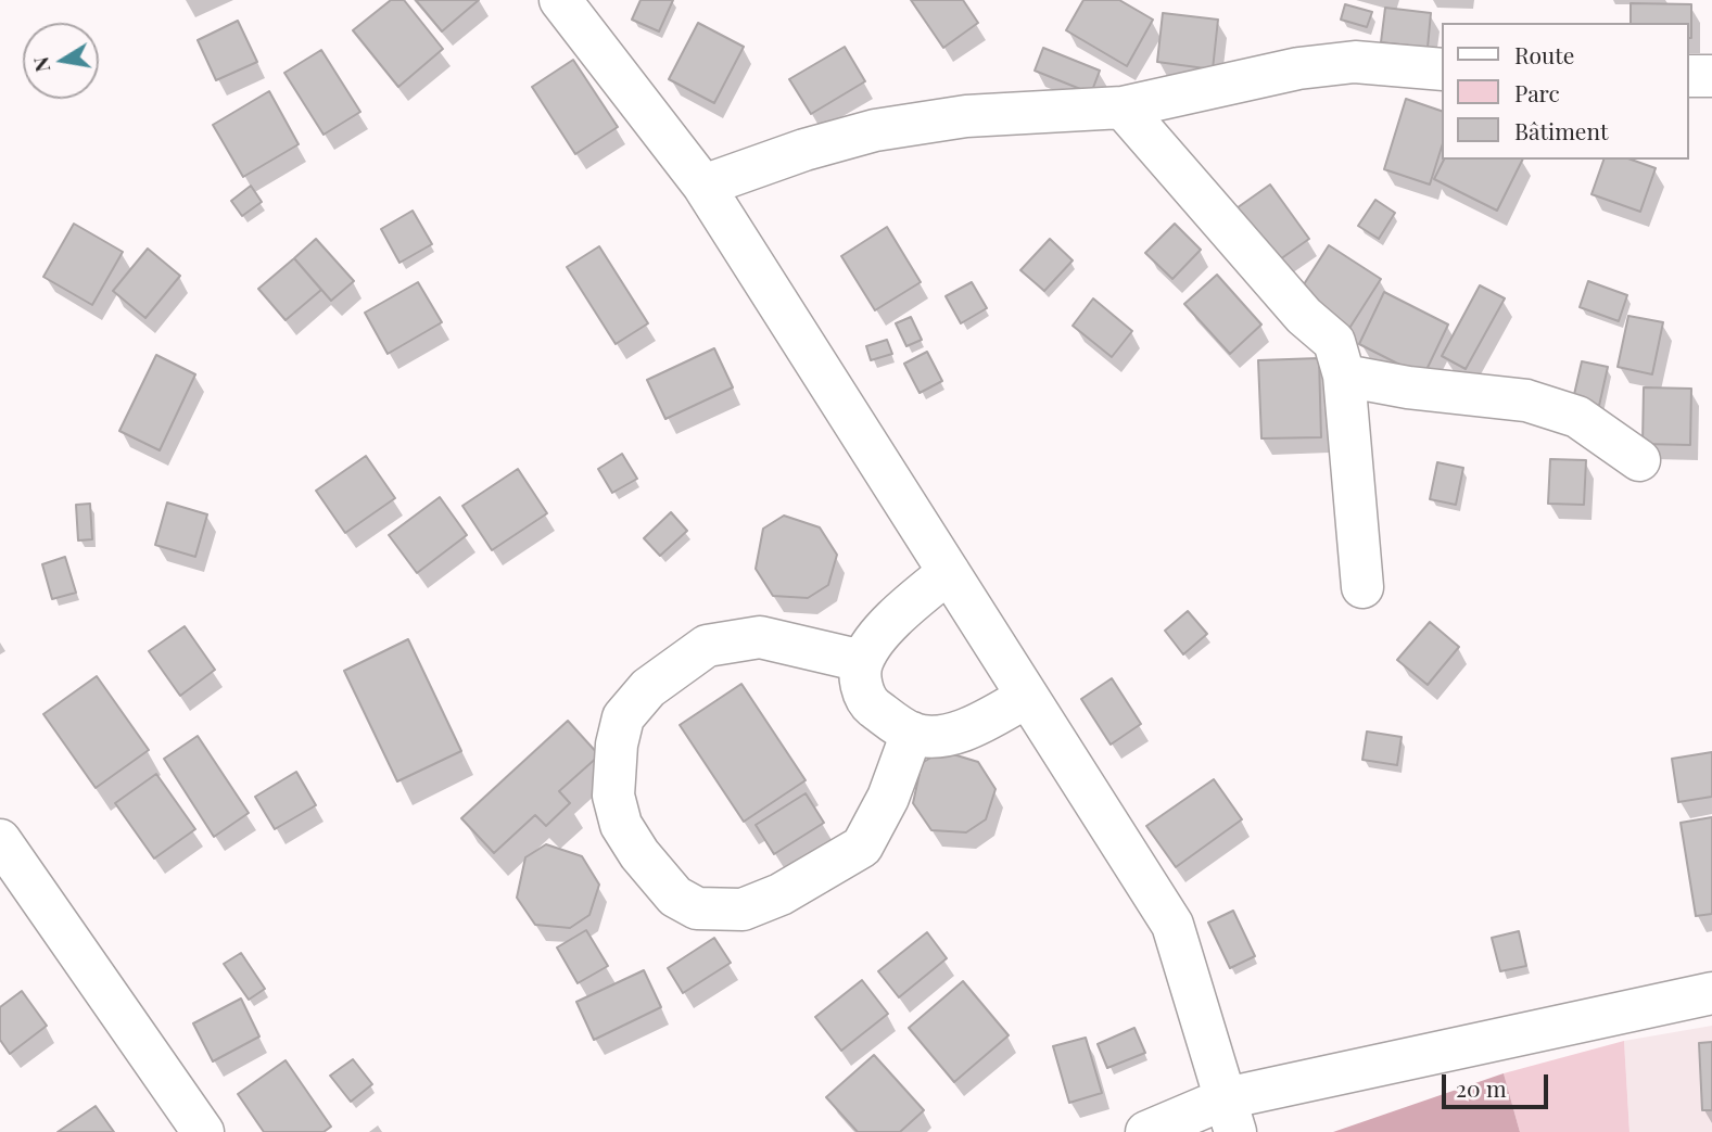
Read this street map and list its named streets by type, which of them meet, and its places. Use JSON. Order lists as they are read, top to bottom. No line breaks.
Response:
{"legend":["Route","Parc","Bâtiment"],"scale_bar":"20 m","north":"left"}
